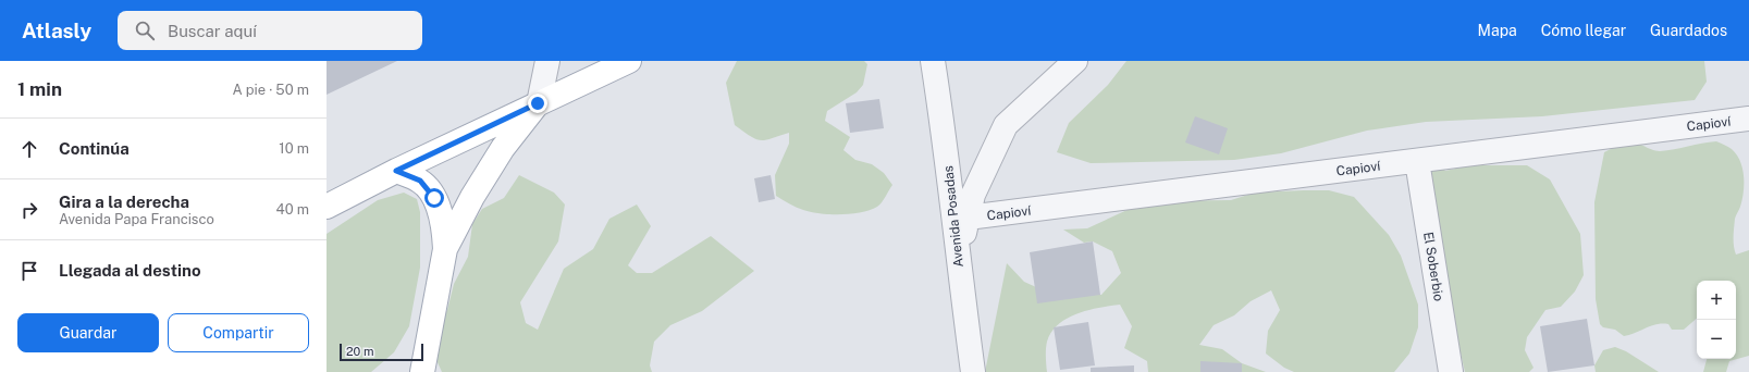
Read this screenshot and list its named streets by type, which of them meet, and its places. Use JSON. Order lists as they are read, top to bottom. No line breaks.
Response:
{"streets":{"street":["Capioví","Avenida Posadas","El Soberbio"]},"crossings":[["Capioví","El Soberbio"]],"scale_bar":"20 m","page":{"header":"Atlasly","search":"Buscar aquí","nav":["Mapa","Cómo llegar","Guardados"],"heading":["1 min","A pie · 50 m"],"list":[["Continúa","10 m"],["Gira a la derecha","Avenida Papa Francisco","40 m"],"Llegada al destino"],"map_buttons":["+","−"],"buttons":["Guardar","Compartir"],"scale":"20 m"}}
